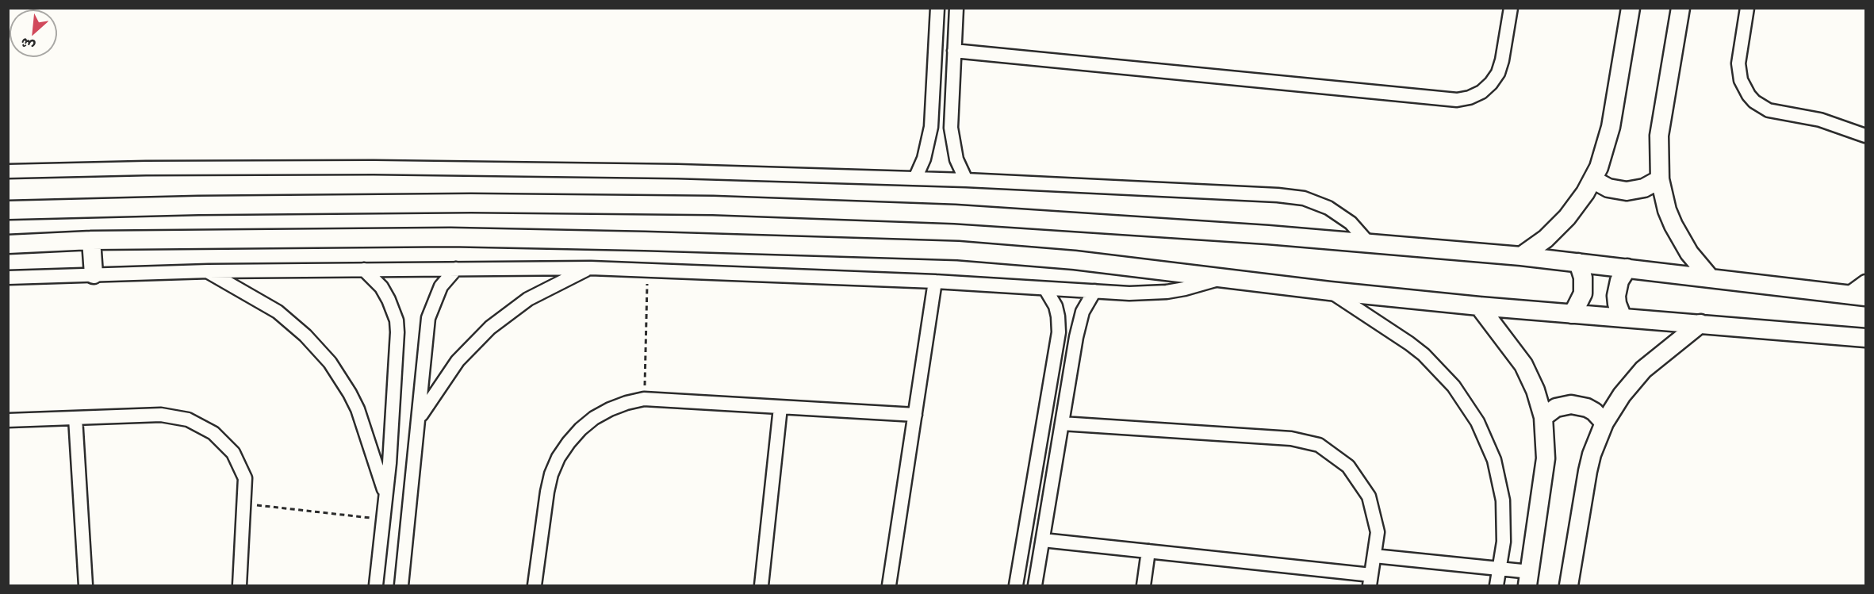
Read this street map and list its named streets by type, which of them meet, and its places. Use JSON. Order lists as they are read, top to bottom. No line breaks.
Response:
{"north":"bottom left"}
